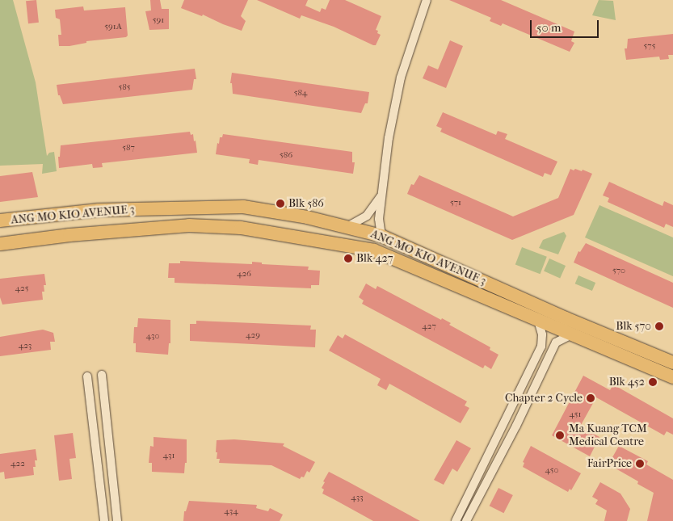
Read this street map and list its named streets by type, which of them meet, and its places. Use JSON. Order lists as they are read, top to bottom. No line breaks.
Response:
{"streets":{"main road":["ANG MO KIO AVENUE 3"]},"places":["Blk 586","Blk 427","Blk 570","Blk 452","Chapter 2 Cycle","Ma Kuang TCM Medical Centre","FairPrice"],"house_numbers":["591","591A","575","585","584","587","586","571","570","426","425","427","429","430","423","451","431","422","450","433","434"],"scale_bar":"50 m"}
